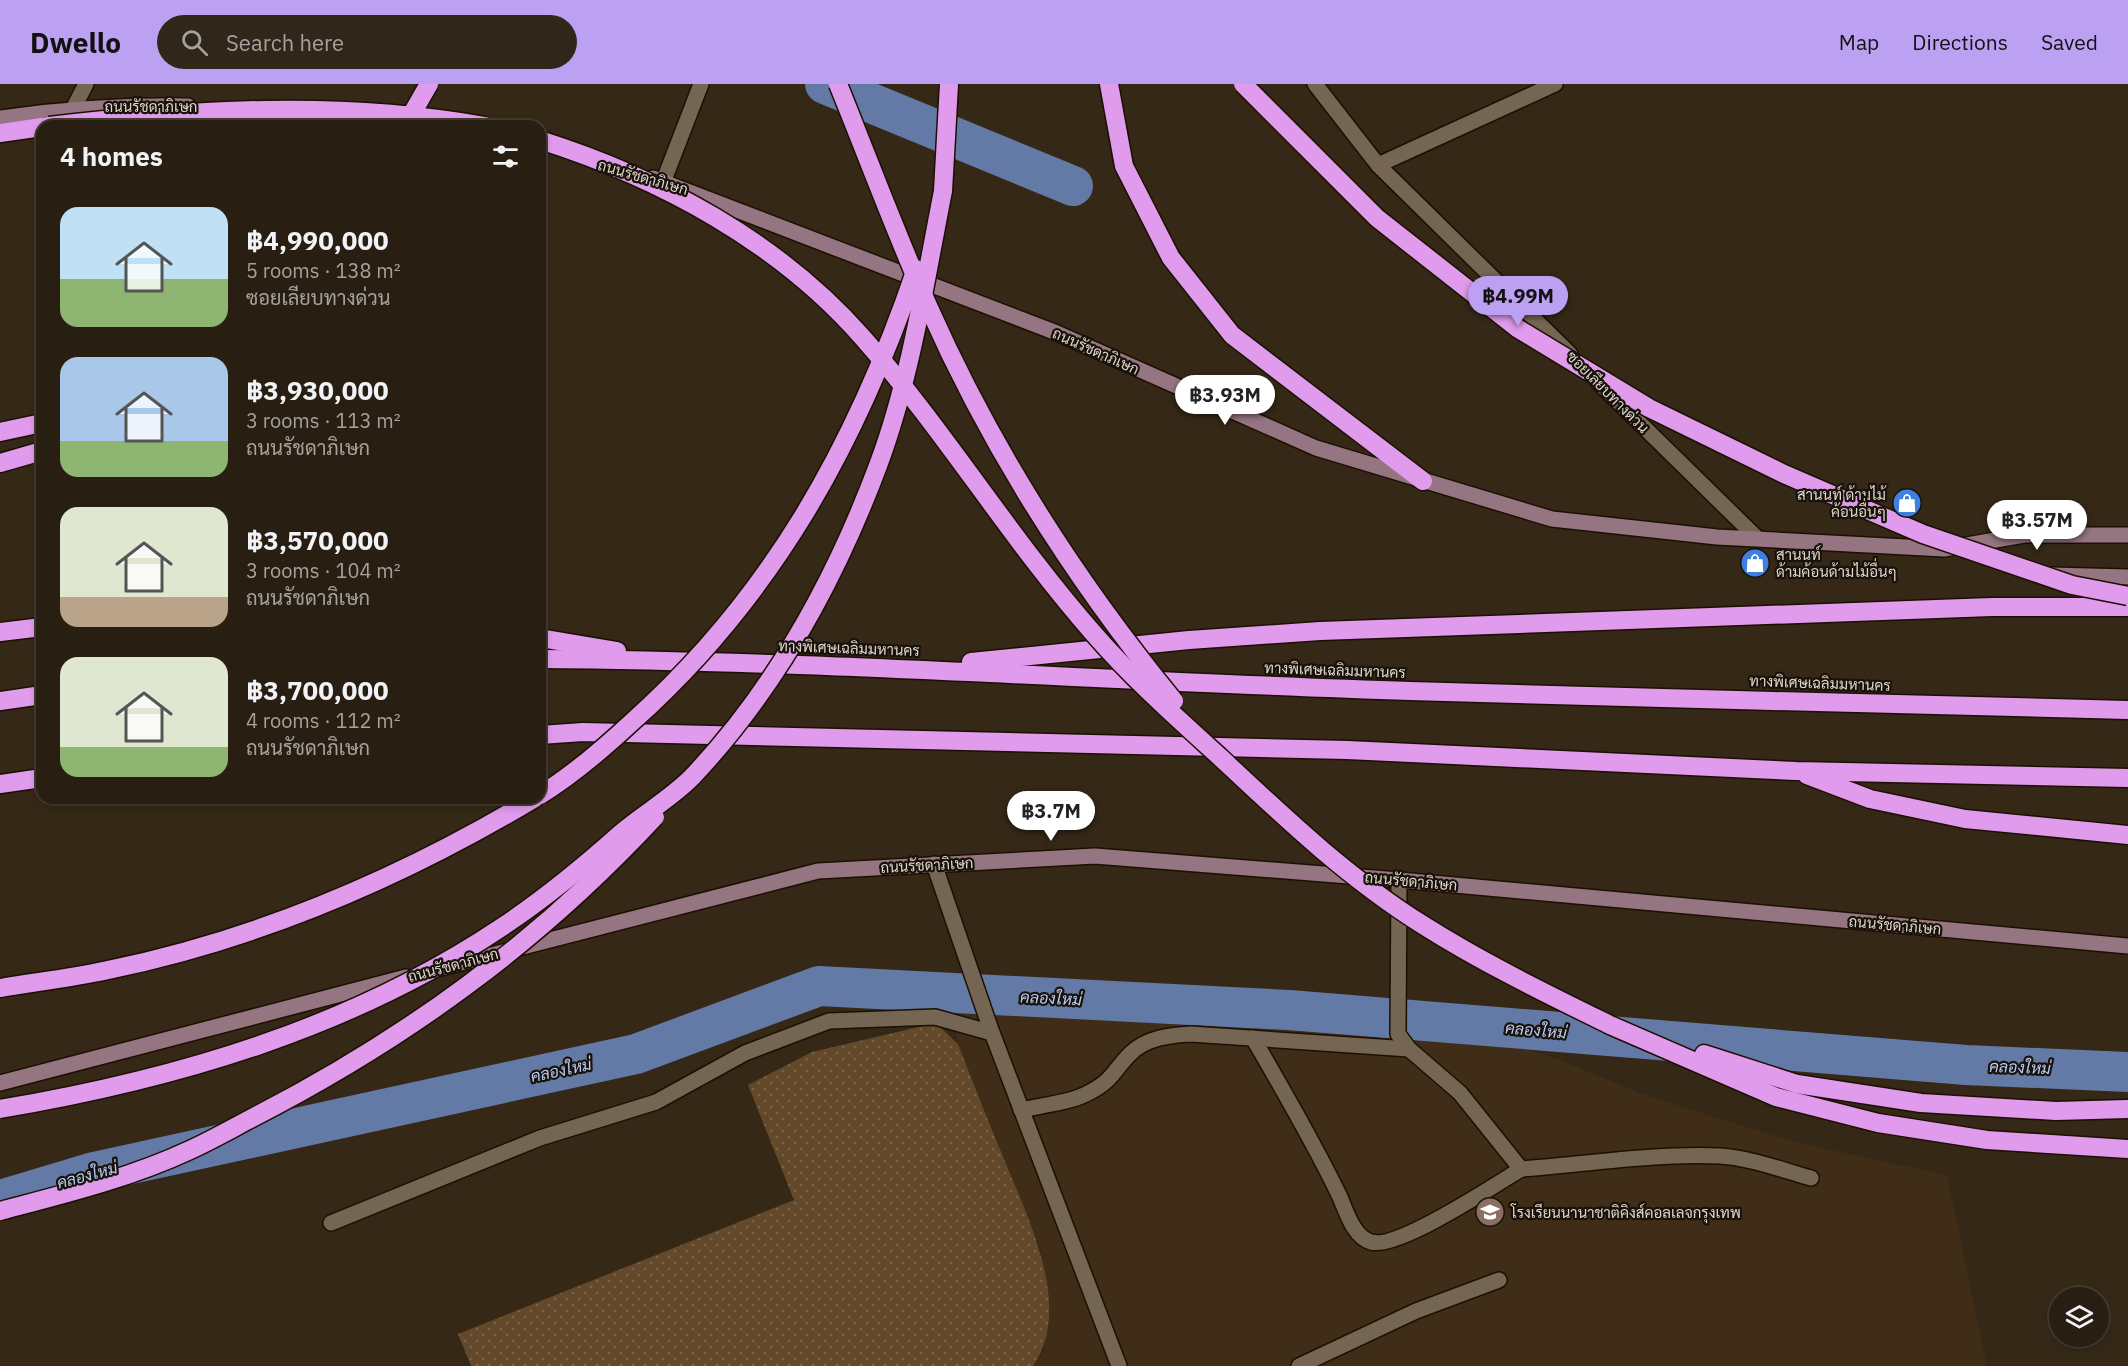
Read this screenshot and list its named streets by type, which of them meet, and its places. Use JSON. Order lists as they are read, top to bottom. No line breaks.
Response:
{"streets":{"highway":["ทางพิเศษเฉลิมมหานคร"],"main road":["ถนนรัชดาภิเษก"],"street":["ซอยเลียบทางด่วน"]},"crossings":[["ถนนรัชดาภิเษก","ซอยเลียบทางด่วน"]],"water":["คลองใหม่"],"places":{"shop":["สานนท์ ด้ามไม้ ค้อนอื่นๆ","สานนท์ ด้ามค้อนด้ามไม้อื่นๆ"],"school or university":["โรงเรียนนานาชาติคิงส์คอลเลจกรุงเทพ"]},"page":{"header":"Dwello","search":"Search here","nav":["Map","Directions","Saved"],"heading":"4 homes","list":[{"name":"฿4,990,000","note":"5 rooms · 138 m² · ซอยเลียบทางด่วน"},{"name":"฿3,930,000","note":"3 rooms · 113 m² · ถนนรัชดาภิเษก"},{"name":"฿3,570,000","note":"3 rooms · 104 m² · ถนนรัชดาภิเษก"},{"name":"฿3,700,000","note":"4 rooms · 112 m² · ถนนรัชดาภิเษก"}],"price":["฿4.99M","฿3.93M","฿3.57M","฿3.7M"]}}
